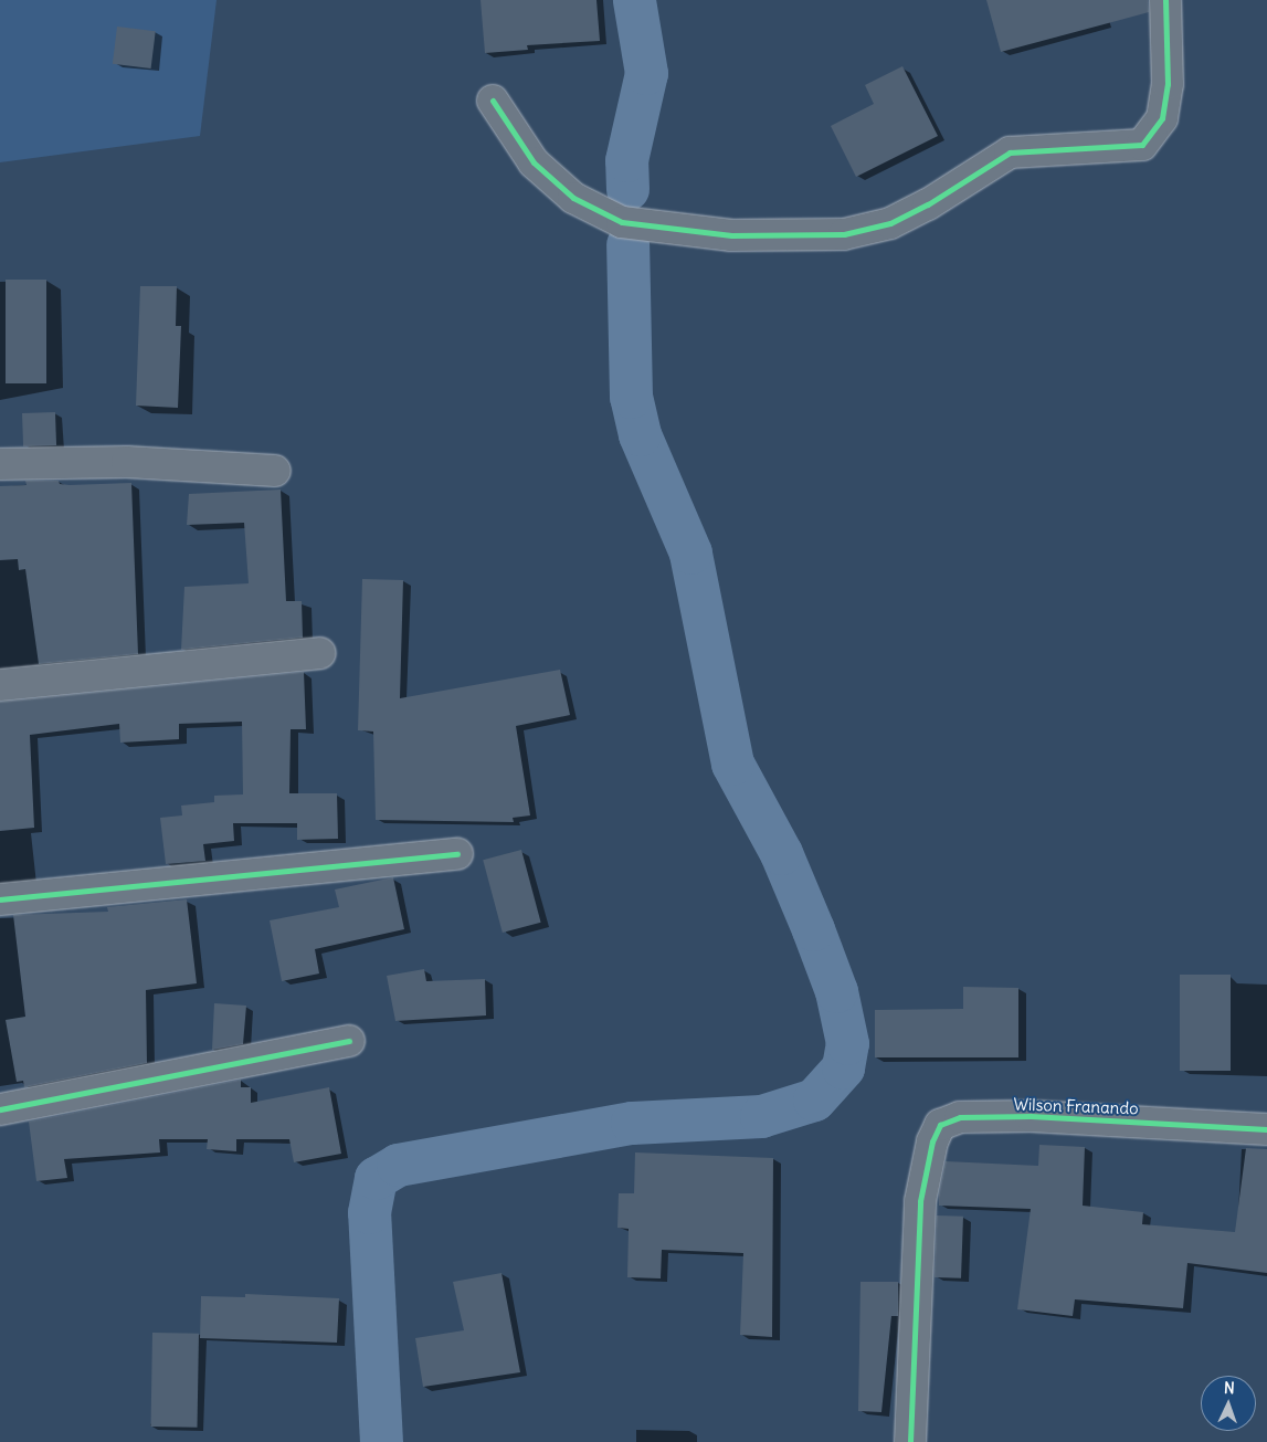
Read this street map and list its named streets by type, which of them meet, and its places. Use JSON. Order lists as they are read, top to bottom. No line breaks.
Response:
{"streets":{"street":["Wilson Franando"]},"north":"top"}
